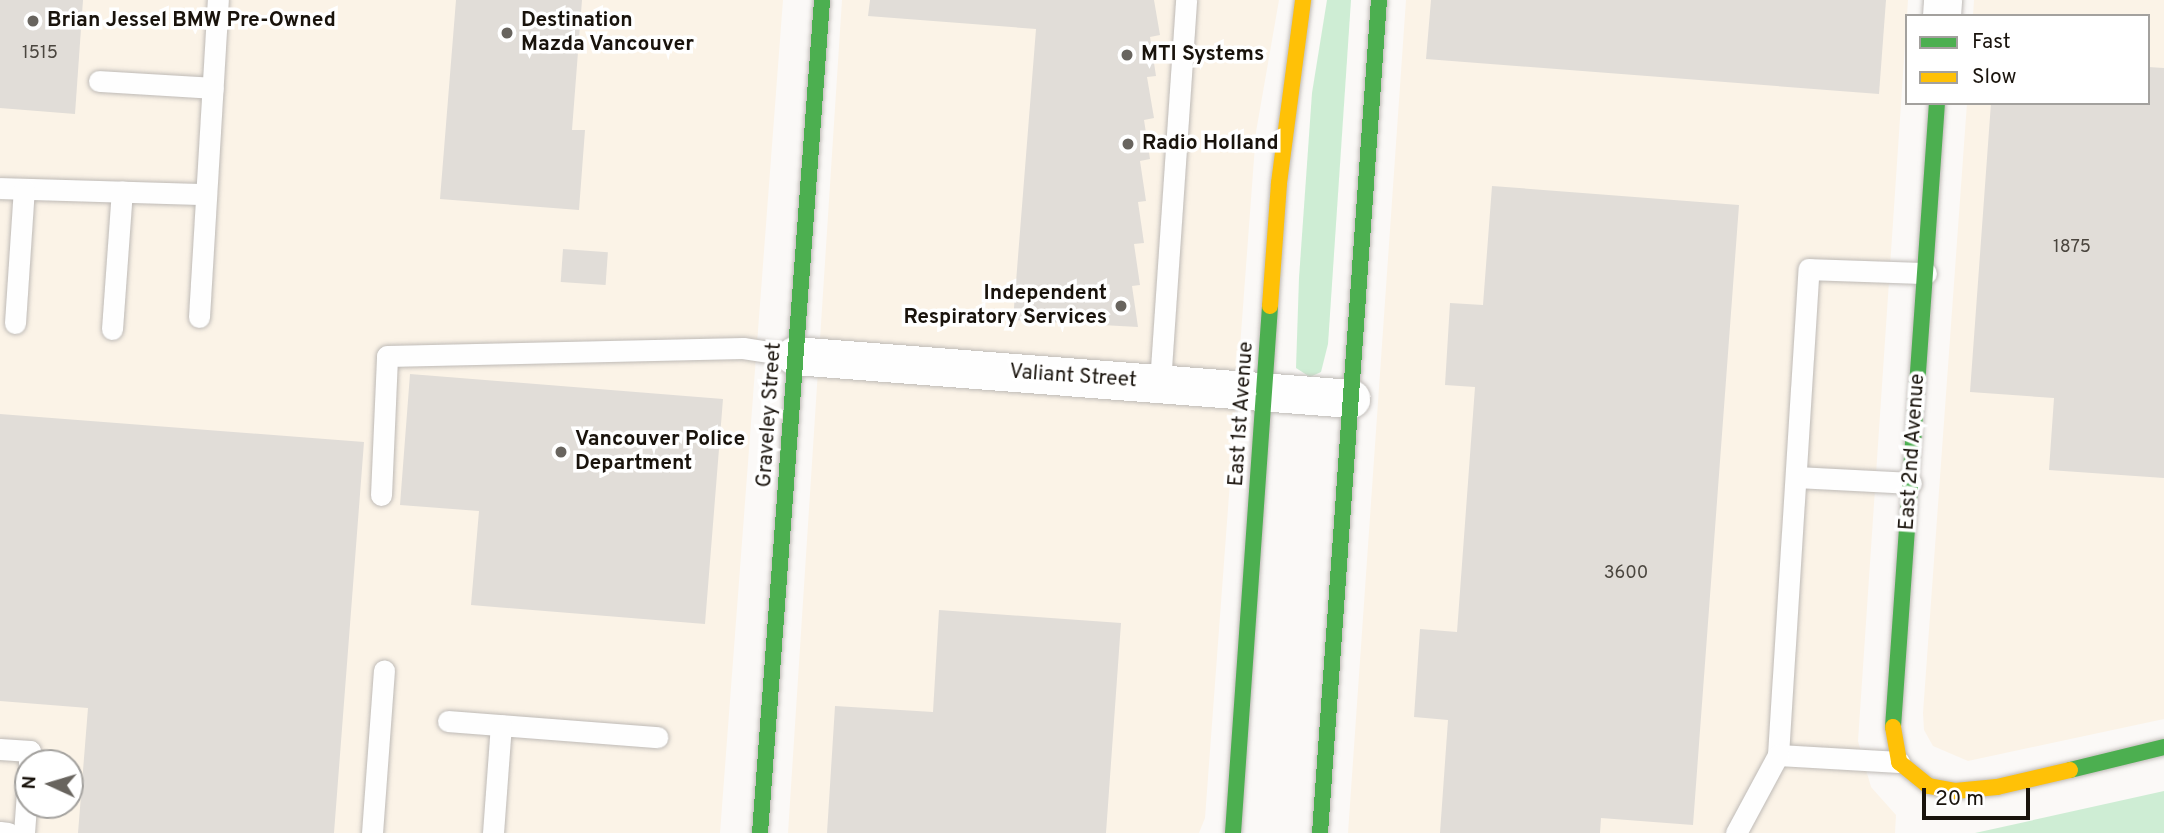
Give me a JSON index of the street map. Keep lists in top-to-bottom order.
{
  "streets": {
    "street": [
      "Valiant Street",
      "East 1st Avenue",
      "Graveley Street",
      "East 2nd Avenue"
    ]
  },
  "crossings": [
    ["Valiant Street", "East 1st Avenue"],
    ["Valiant Street", "Graveley Street"]
  ],
  "places": [
    "Brian Jessel BMW Pre-Owned",
    "Destination Mazda Vancouver",
    "MTI Systems",
    "Radio Holland",
    "Independent Respiratory Services",
    "Vancouver Police Department"
  ],
  "house_numbers": ["1515", "1875", "3600"],
  "legend": ["Fast", "Slow"],
  "scale_bar": "20 m",
  "north": "left"
}
